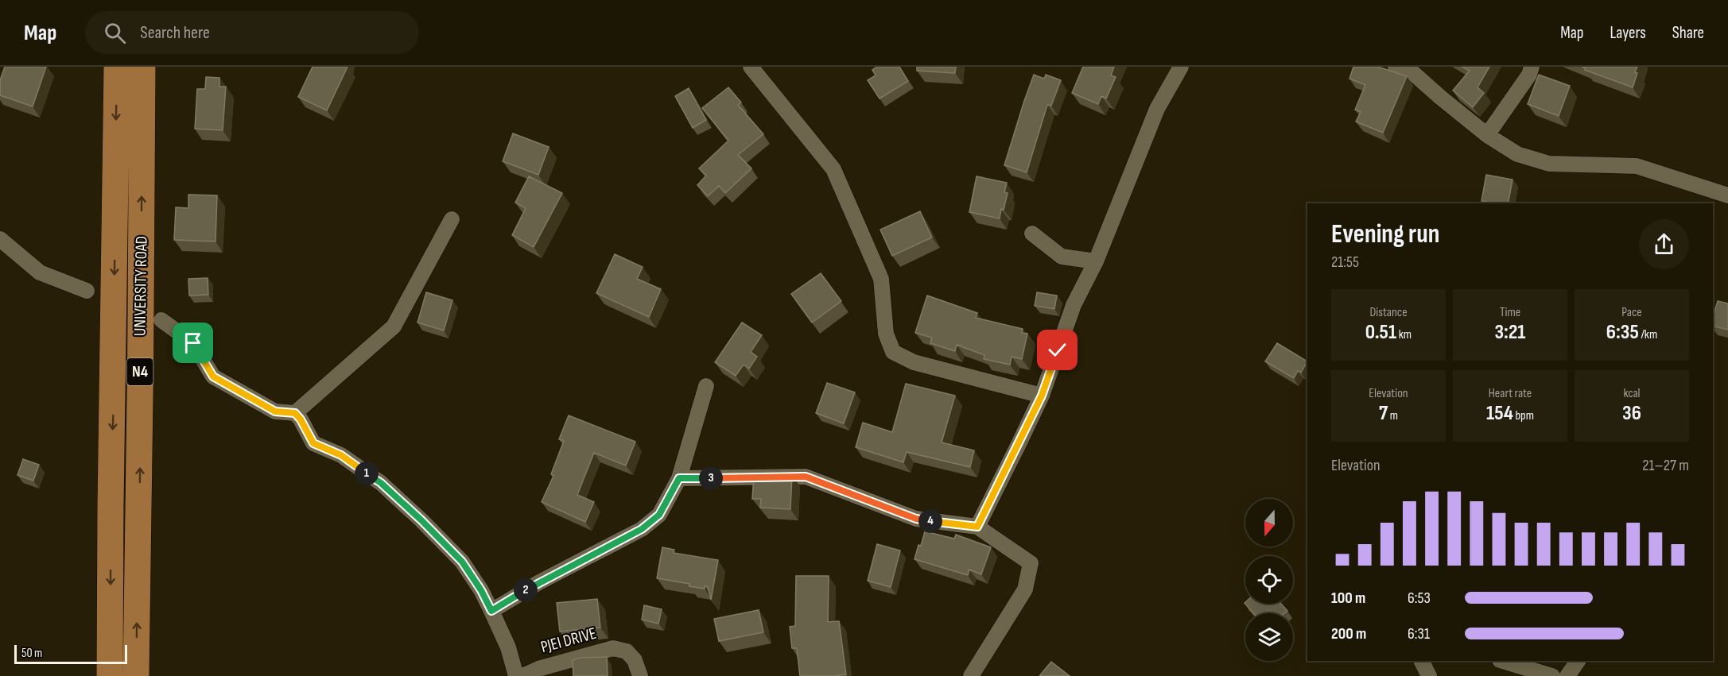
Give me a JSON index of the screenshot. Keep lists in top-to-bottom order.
{
  "streets": {
    "highway": ["UNIVERSITY ROAD", "N4"],
    "street": ["PJEI DRIVE"]
  },
  "scale_bar": "50 m",
  "north": "bottom",
  "page": {
    "header": "Map",
    "search": "Search here",
    "nav": ["Map", "Layers", "Share"],
    "heading": ["Evening run", "21:55"],
    "stats": [
      ["Distance", "0.51 km"],
      ["Time", "3:21"],
      ["Pace", "6:35 /km"],
      ["Elevation", "7 m"],
      ["Heart rate", "154 bpm"],
      ["kcal", "36"]
    ],
    "chart": ["Elevation", "21–27 m"],
    "pins": [
      "1",
      "3",
      "4",
      "2"
    ],
    "list": [
      {
        "name": "100 m",
        "note": "6:53"
      },
      {
        "name": "200 m",
        "note": "6:31"
      }
    ],
    "scale": "50 m"
  }
}
